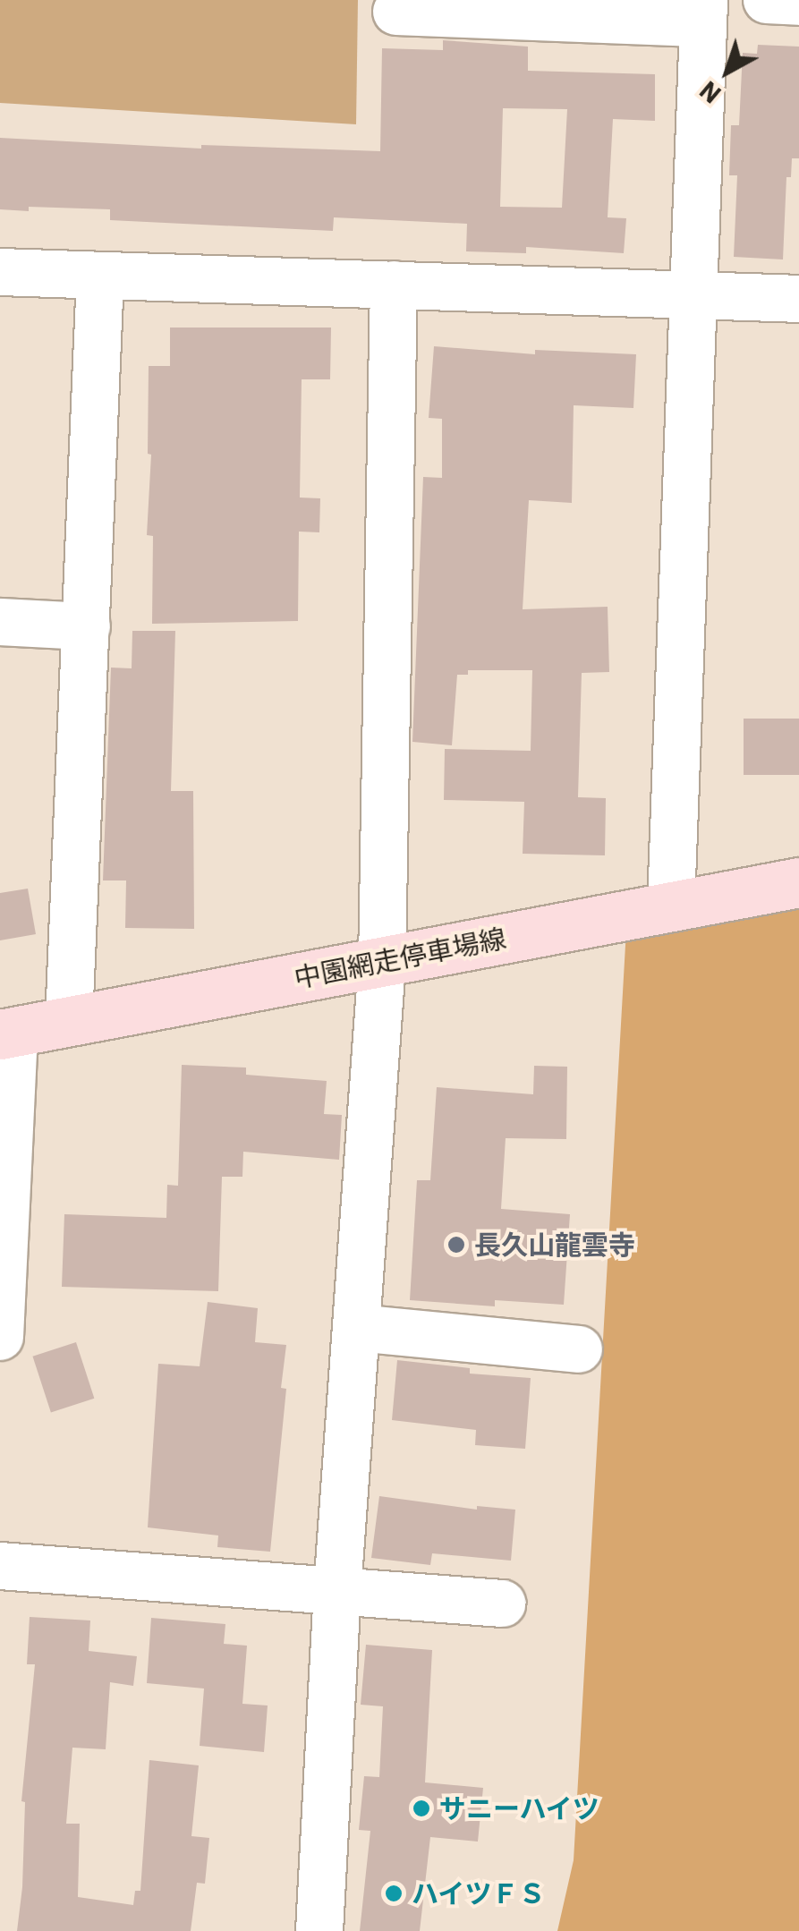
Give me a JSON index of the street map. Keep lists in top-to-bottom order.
{
  "streets": {
    "main road": ["中園網走停車場線"]
  },
  "places": ["長久山龍雲寺", "サニーハイツ", "ハイツＦＳ"],
  "north": "bottom left"
}
